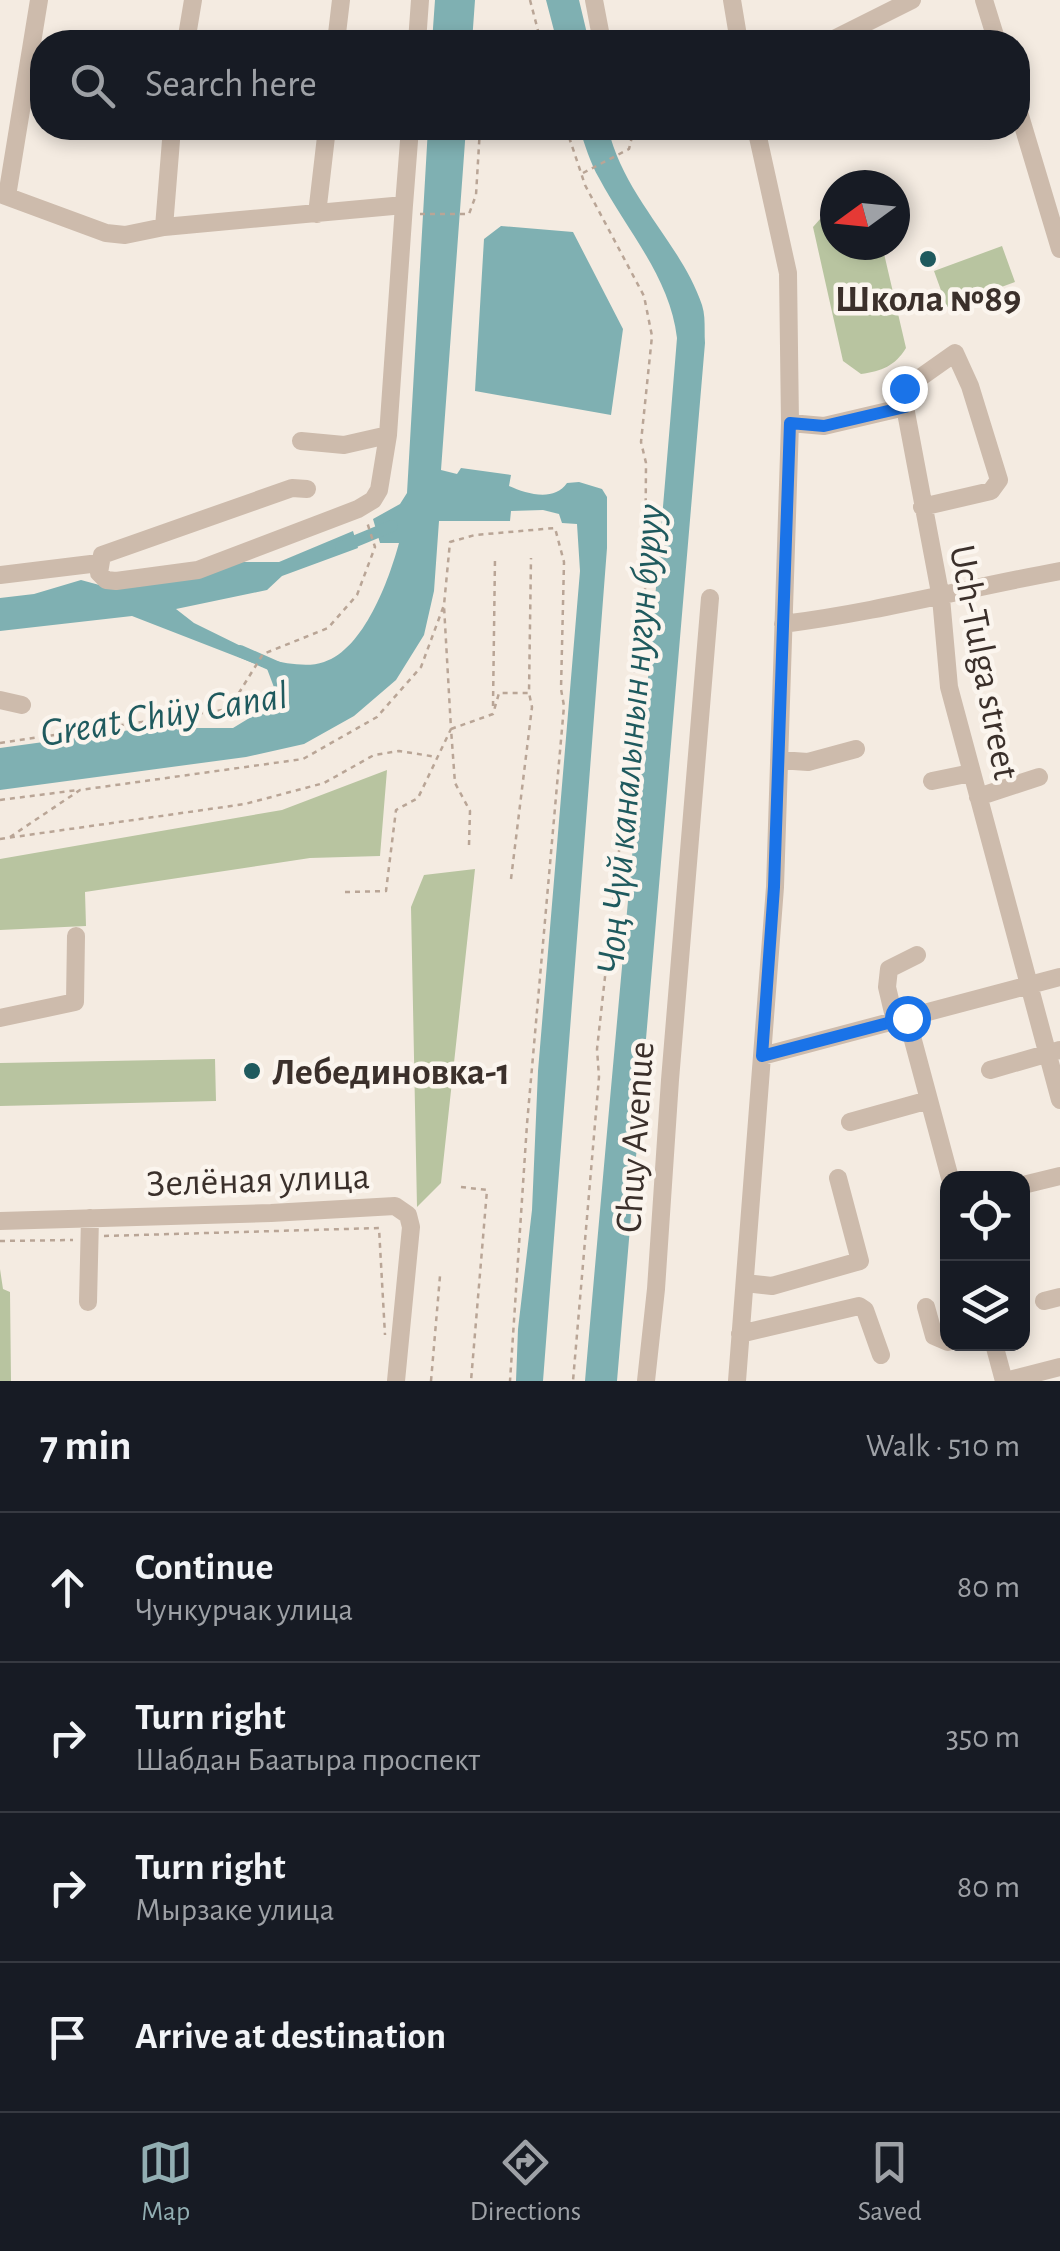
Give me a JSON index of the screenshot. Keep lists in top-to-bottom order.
{
  "streets": {
    "street": ["Uch-Tulga street", "Chuy Avenue", "Зелёная улица"]
  },
  "water": ["Great Chüy Canal", "Чоң Чүй каналынын нугун буруу"],
  "places": ["Школа №89", "Лебединовка-1"],
  "north": "left",
  "page": {
    "search": "Search here",
    "heading": ["7 min", "Walk · 510 m"],
    "list": [
      ["Continue", "Чункурчак улица", "80 m"],
      ["Turn right", "Шабдан Баатыра проспект", "350 m"],
      ["Turn right", "Мырзаке улица", "80 m"],
      "Arrive at destination"
    ],
    "nav": ["Map", "Directions", "Saved"]
  }
}
